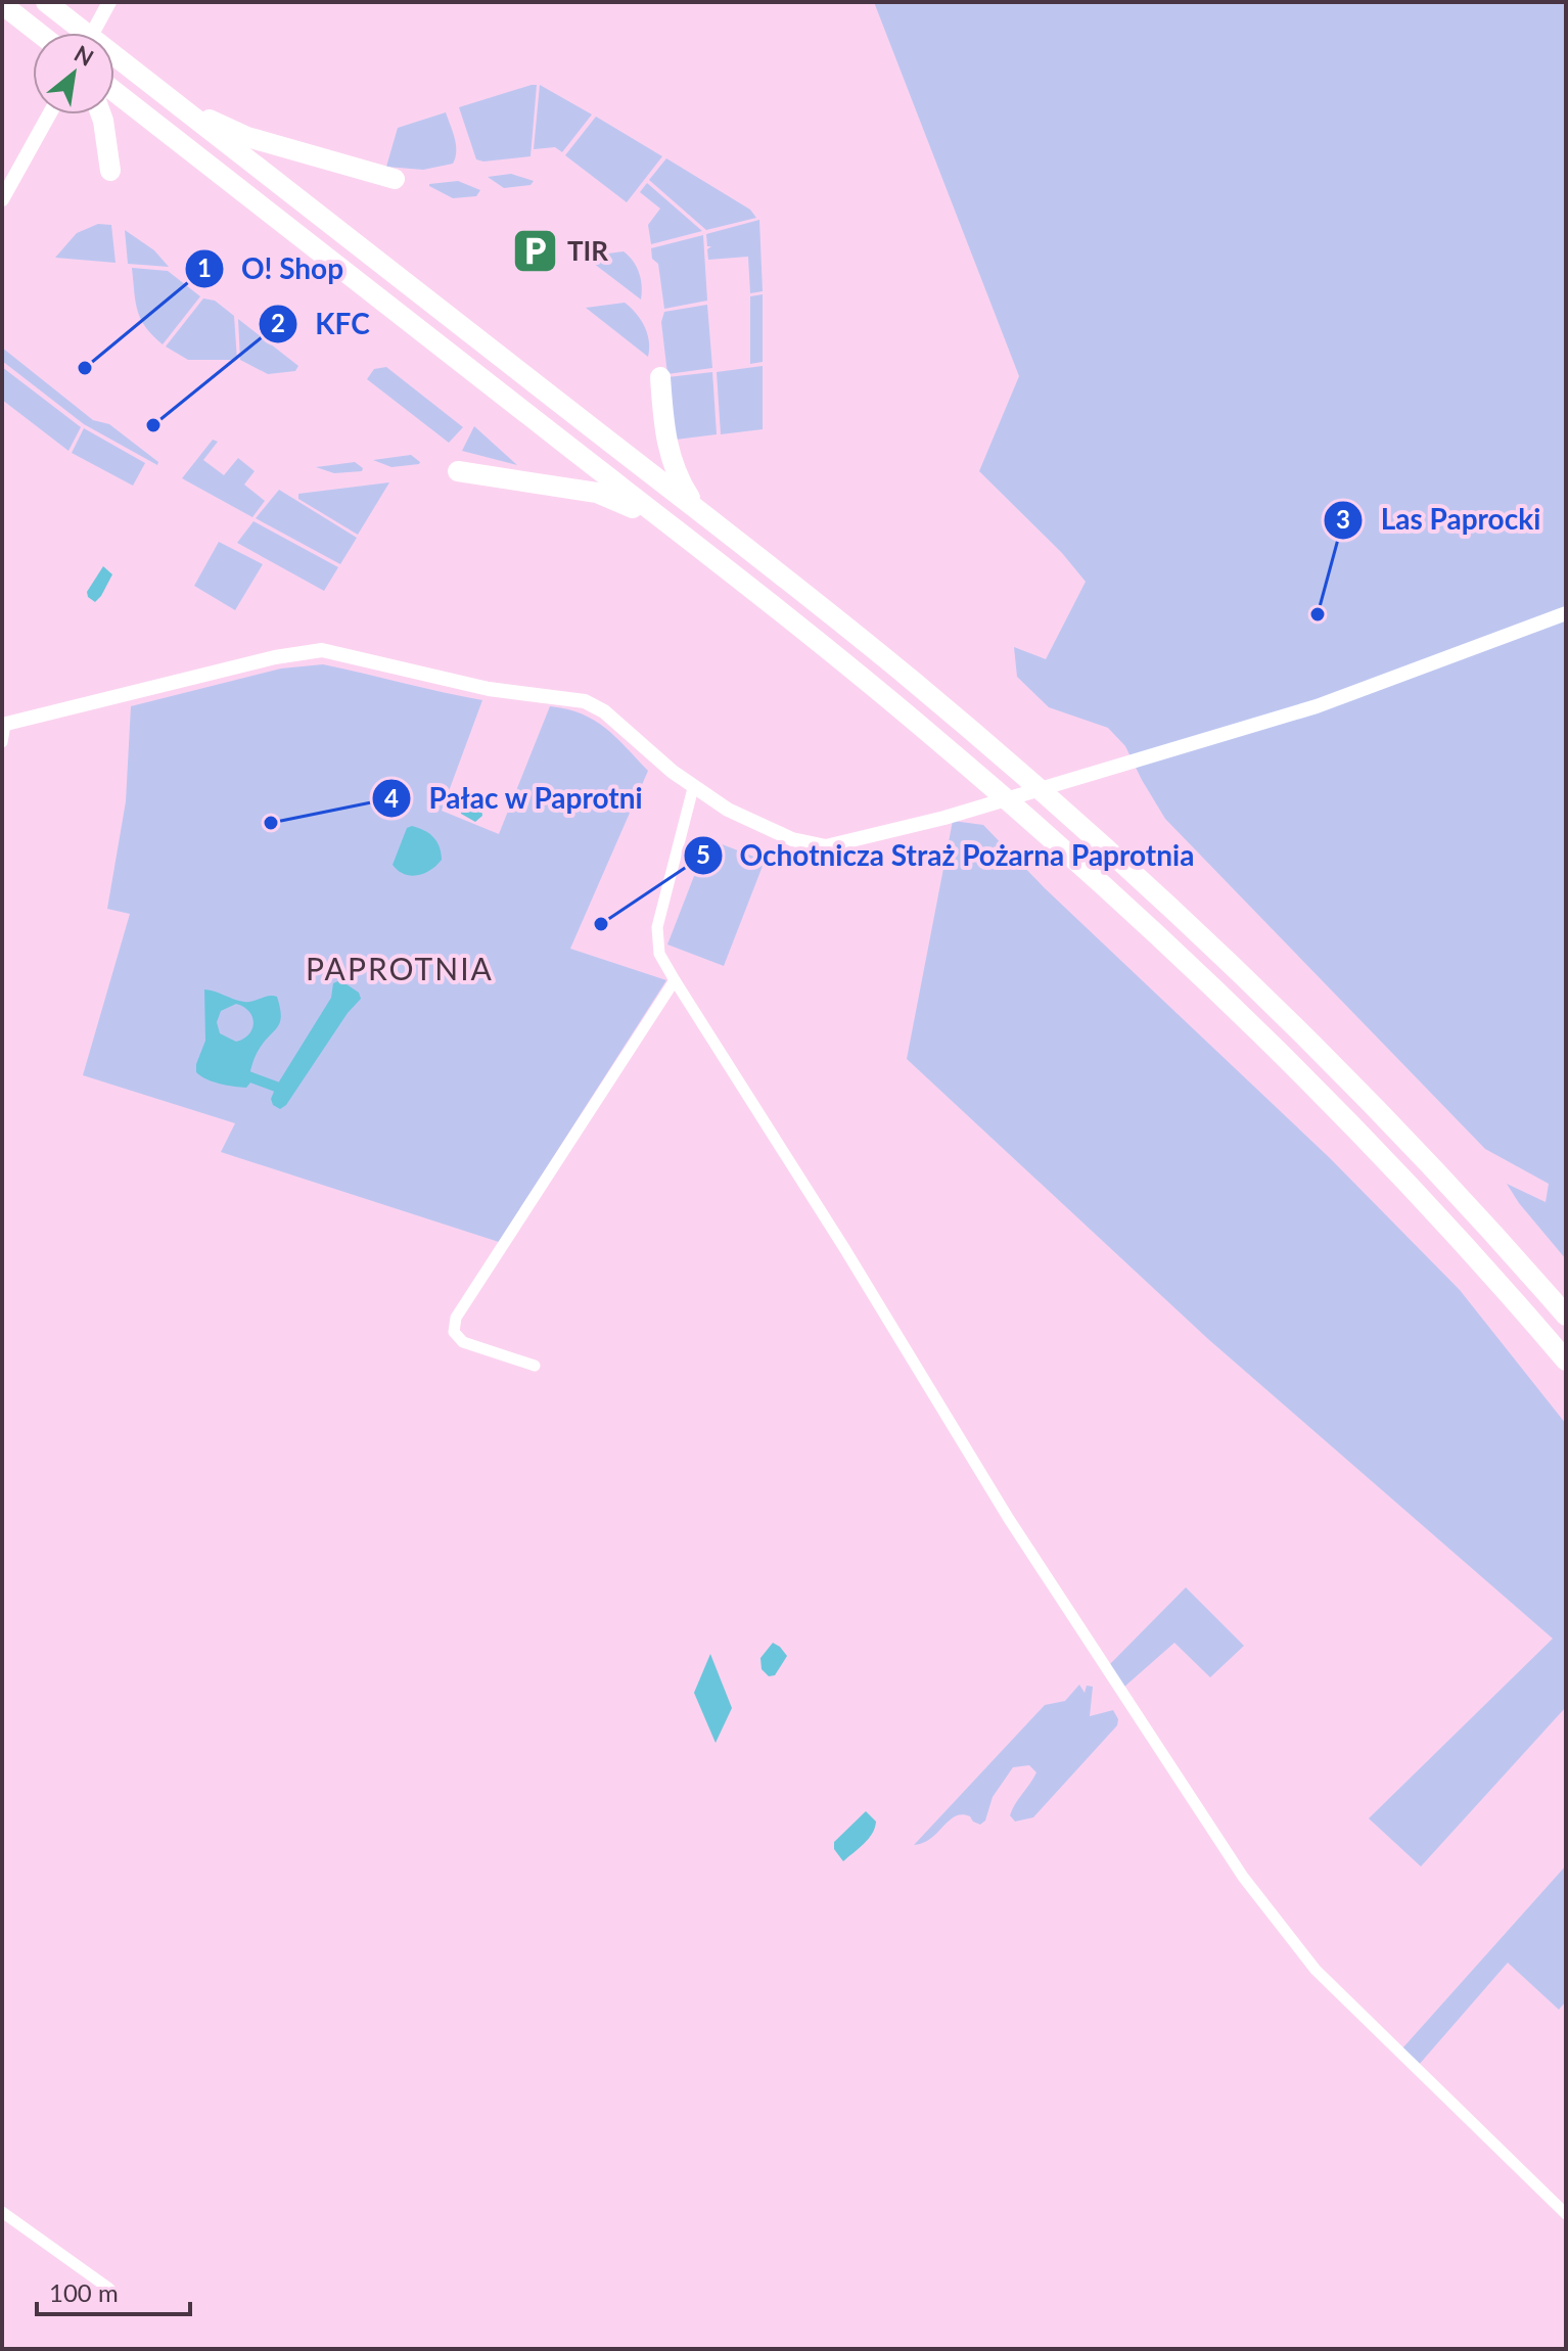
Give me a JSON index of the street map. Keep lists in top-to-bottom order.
{
  "districts": ["PAPROTNIA"],
  "places": {
    "parking": ["TIR"],
    "other": [
      "O! Shop",
      "KFC",
      "Las Paprocki",
      "Pałac w Paprotni",
      "Ochotnicza Straż Pożarna Paprotnia"
    ]
  },
  "scale_bar": "100 m",
  "north": "top right"
}
